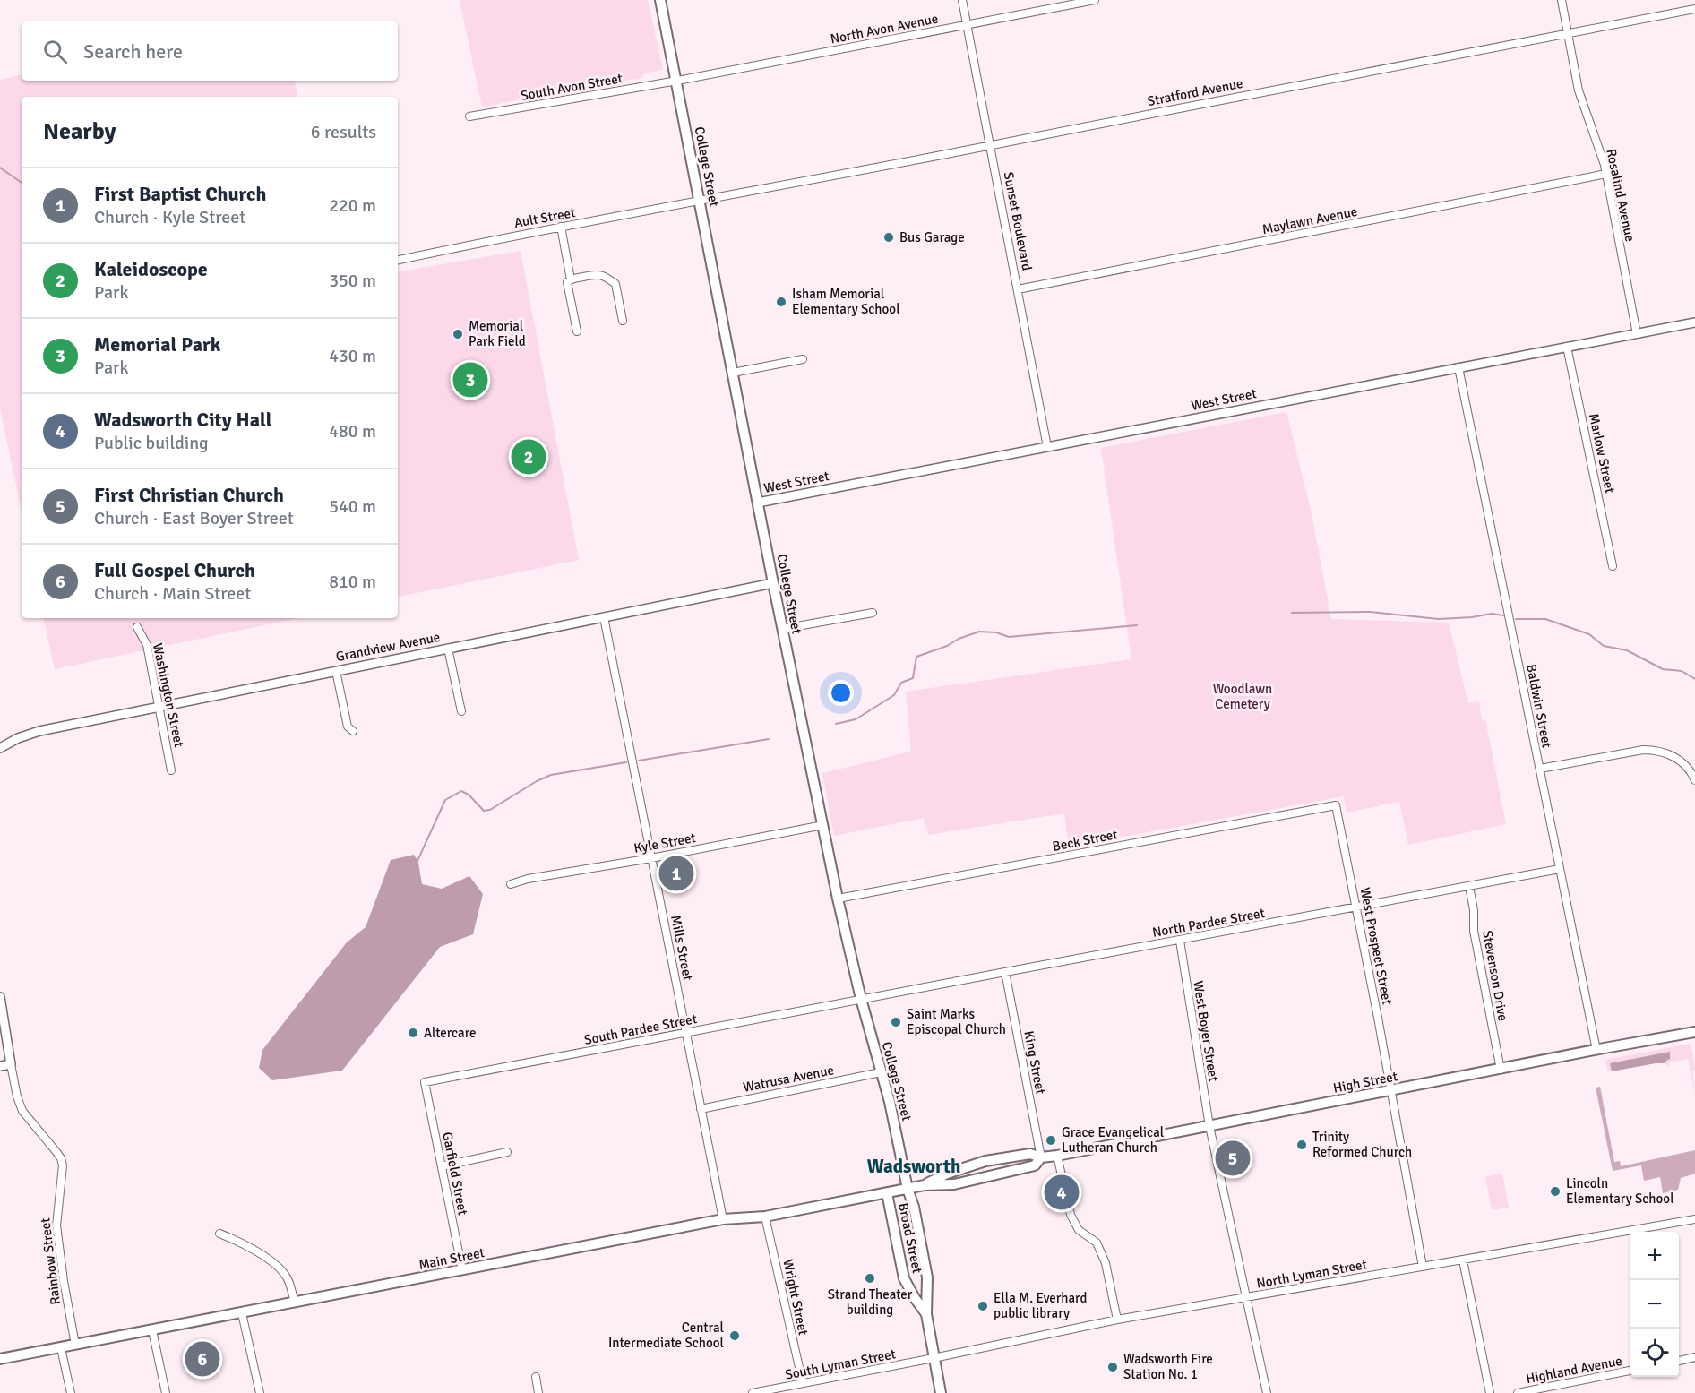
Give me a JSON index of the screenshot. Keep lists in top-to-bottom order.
{
  "streets": {
    "main road": [
      "College Street",
      "High Street",
      "Broad Street",
      "Main Street"
    ],
    "street": [
      "North Avon Avenue",
      "South Avon Street",
      "Stratford Avenue",
      "Rosalind Avenue",
      "Ault Street",
      "Maylawn Avenue",
      "Sunset Boulevard",
      "West Street",
      "Marlow Street",
      "Grandview Avenue",
      "Washington Street",
      "Baldwin Street",
      "Beck Street",
      "Kyle Street",
      "North Pardee Street",
      "West Prospect Street",
      "Mills Street",
      "Stevenson Drive",
      "South Pardee Street",
      "West Boyer Street",
      "King Street",
      "Watrusa Avenue",
      "Garfield Street",
      "Rainbow Street",
      "North Lyman Street",
      "Wright Street",
      "South Lyman Street",
      "Highland Avenue"
    ]
  },
  "crossings": [
    ["North Avon Avenue", "South Avon Street"],
    ["North Avon Avenue", "College Street"],
    ["North Avon Avenue", "Sunset Boulevard"],
    ["South Avon Street", "College Street"],
    ["Stratford Avenue", "College Street"],
    ["Stratford Avenue", "Rosalind Avenue"],
    ["Stratford Avenue", "Ault Street"],
    ["Stratford Avenue", "Sunset Boulevard"],
    ["College Street", "Ault Street"],
    ["College Street", "West Street"],
    ["College Street", "Grandview Avenue"],
    ["College Street", "Beck Street"],
    ["College Street", "Kyle Street"],
    ["College Street", "North Pardee Street"],
    ["College Street", "South Pardee Street"],
    ["College Street", "Watrusa Avenue"],
    ["College Street", "High Street"],
    ["College Street", "Broad Street"],
    ["College Street", "Main Street"],
    ["Rosalind Avenue", "Maylawn Avenue"],
    ["Rosalind Avenue", "West Street"],
    ["Maylawn Avenue", "Sunset Boulevard"],
    ["Sunset Boulevard", "West Street"],
    ["West Street", "Marlow Street"],
    ["West Street", "Baldwin Street"],
    ["Grandview Avenue", "Washington Street"],
    ["Grandview Avenue", "Mills Street"],
    ["Baldwin Street", "North Pardee Street"],
    ["Baldwin Street", "High Street"],
    ["Beck Street", "West Prospect Street"],
    ["Kyle Street", "Mills Street"],
    ["North Pardee Street", "West Prospect Street"],
    ["North Pardee Street", "Stevenson Drive"],
    ["North Pardee Street", "South Pardee Street"],
    ["North Pardee Street", "West Boyer Street"],
    ["North Pardee Street", "King Street"],
    ["West Prospect Street", "High Street"],
    ["West Prospect Street", "North Lyman Street"],
    ["Mills Street", "South Pardee Street"],
    ["Mills Street", "Watrusa Avenue"],
    ["Mills Street", "Main Street"],
    ["Stevenson Drive", "High Street"],
    ["South Pardee Street", "Garfield Street"],
    ["West Boyer Street", "High Street"],
    ["West Boyer Street", "North Lyman Street"],
    ["King Street", "High Street"],
    ["High Street", "Broad Street"],
    ["High Street", "Main Street"],
    ["Garfield Street", "Main Street"],
    ["Broad Street", "Main Street"],
    ["Broad Street", "North Lyman Street"],
    ["Broad Street", "South Lyman Street"],
    ["Main Street", "Rainbow Street"],
    ["Main Street", "Wright Street"],
    ["North Lyman Street", "South Lyman Street"],
    ["Wright Street", "South Lyman Street"]
  ],
  "districts": ["Wadsworth"],
  "parks": ["Woodlawn Cemetery"],
  "places": [
    "Bus Garage",
    "Isham Memorial Elementary School",
    "Memorial Park Field",
    "Saint Marks Episcopal Church",
    "Altercare",
    "Grace Evangelical Lutheran Church",
    "Trinity Reformed Church",
    "Lincoln Elementary School",
    "Strand Theater building",
    "Ella M. Everhard public library",
    "Central Intermediate School",
    "Wadsworth Fire Station No. 1"
  ],
  "page": {
    "search": "Search here",
    "heading": ["Nearby", "6 results"],
    "list": [
      {
        "mark": "1",
        "name": "First Baptist Church",
        "note": "Church · Kyle Street",
        "value": "220 m"
      },
      {
        "mark": "2",
        "name": "Kaleidoscope",
        "note": "Park",
        "value": "350 m"
      },
      {
        "mark": "3",
        "name": "Memorial Park",
        "note": "Park",
        "value": "430 m"
      },
      {
        "mark": "4",
        "name": "Wadsworth City Hall",
        "note": "Public building",
        "value": "480 m"
      },
      {
        "mark": "5",
        "name": "First Christian Church",
        "note": "Church · East Boyer Street",
        "value": "540 m"
      },
      {
        "mark": "6",
        "name": "Full Gospel Church",
        "note": "Church · Main Street",
        "value": "810 m"
      }
    ],
    "pins": [
      "3",
      "2",
      "1",
      "5",
      "4",
      "6"
    ],
    "map_buttons": ["+", "−"]
  }
}
